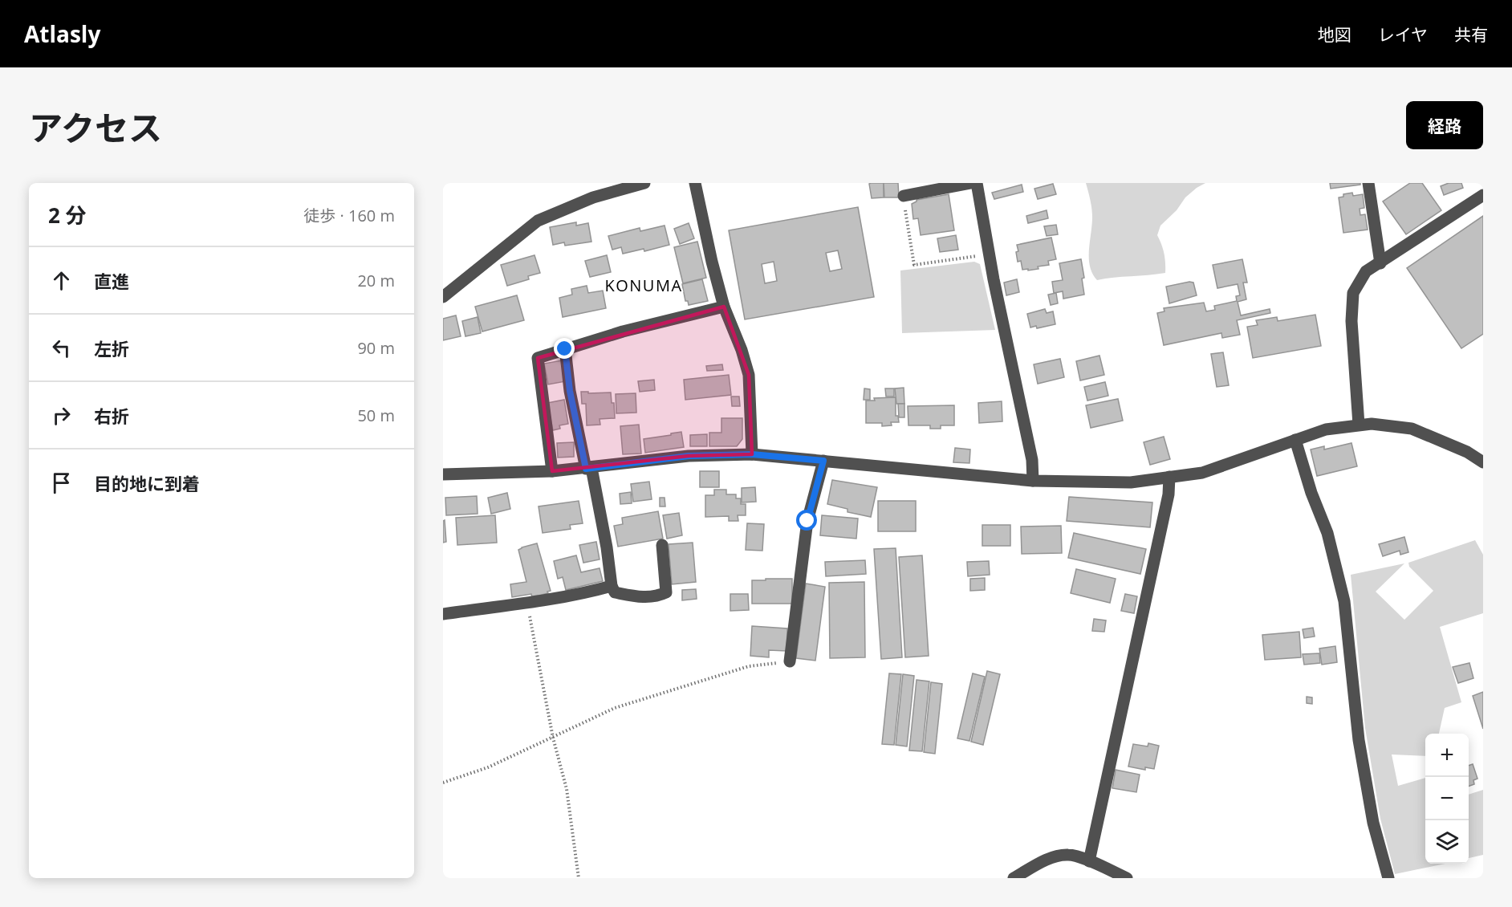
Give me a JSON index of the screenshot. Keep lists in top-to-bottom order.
{
  "districts": ["KONUMA"],
  "page": {
    "header": "Atlasly",
    "nav": ["地図", "レイヤ", "共有"],
    "title": "アクセス",
    "buttons": "経路",
    "heading": ["2 分", "徒歩 · 160 m"],
    "list": [
      ["直進", "20 m"],
      ["左折", "90 m"],
      ["右折", "50 m"],
      "目的地に到着"
    ],
    "map_buttons": ["+", "−"]
  }
}
